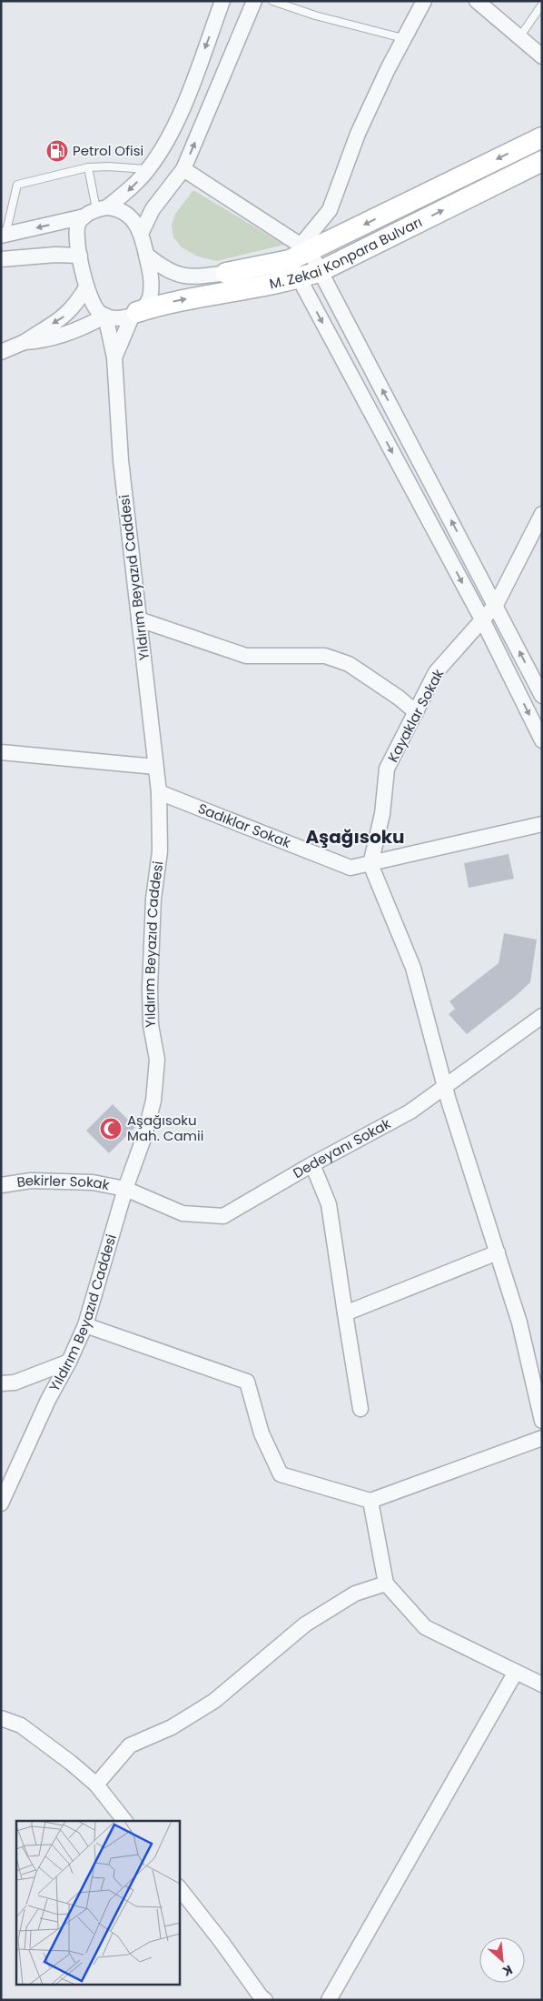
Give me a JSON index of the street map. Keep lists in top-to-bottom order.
{
  "streets": {
    "main road": ["M. Zekai Konpara Bulvarı"],
    "street": [
      "Yıldırım Beyazıd Caddesi",
      "Kayaklar Sokak",
      "Sadıklar Sokak",
      "Dedeyanı Sokak",
      "Bekirler Sokak"
    ]
  },
  "crossings": [
    ["M. Zekai Konpara Bulvarı", "Yıldırım Beyazıd Caddesi"],
    ["Yıldırım Beyazıd Caddesi", "Sadıklar Sokak"],
    ["Yıldırım Beyazıd Caddesi", "Dedeyanı Sokak"],
    ["Yıldırım Beyazıd Caddesi", "Bekirler Sokak"],
    ["Kayaklar Sokak", "Sadıklar Sokak"],
    ["Dedeyanı Sokak", "Bekirler Sokak"]
  ],
  "districts": ["Aşağısoku"],
  "places": {
    "fuel station": ["Petrol Ofisi"],
    "mosque": ["Aşağısoku Mah. Camii"]
  },
  "north": "bottom right"
}
